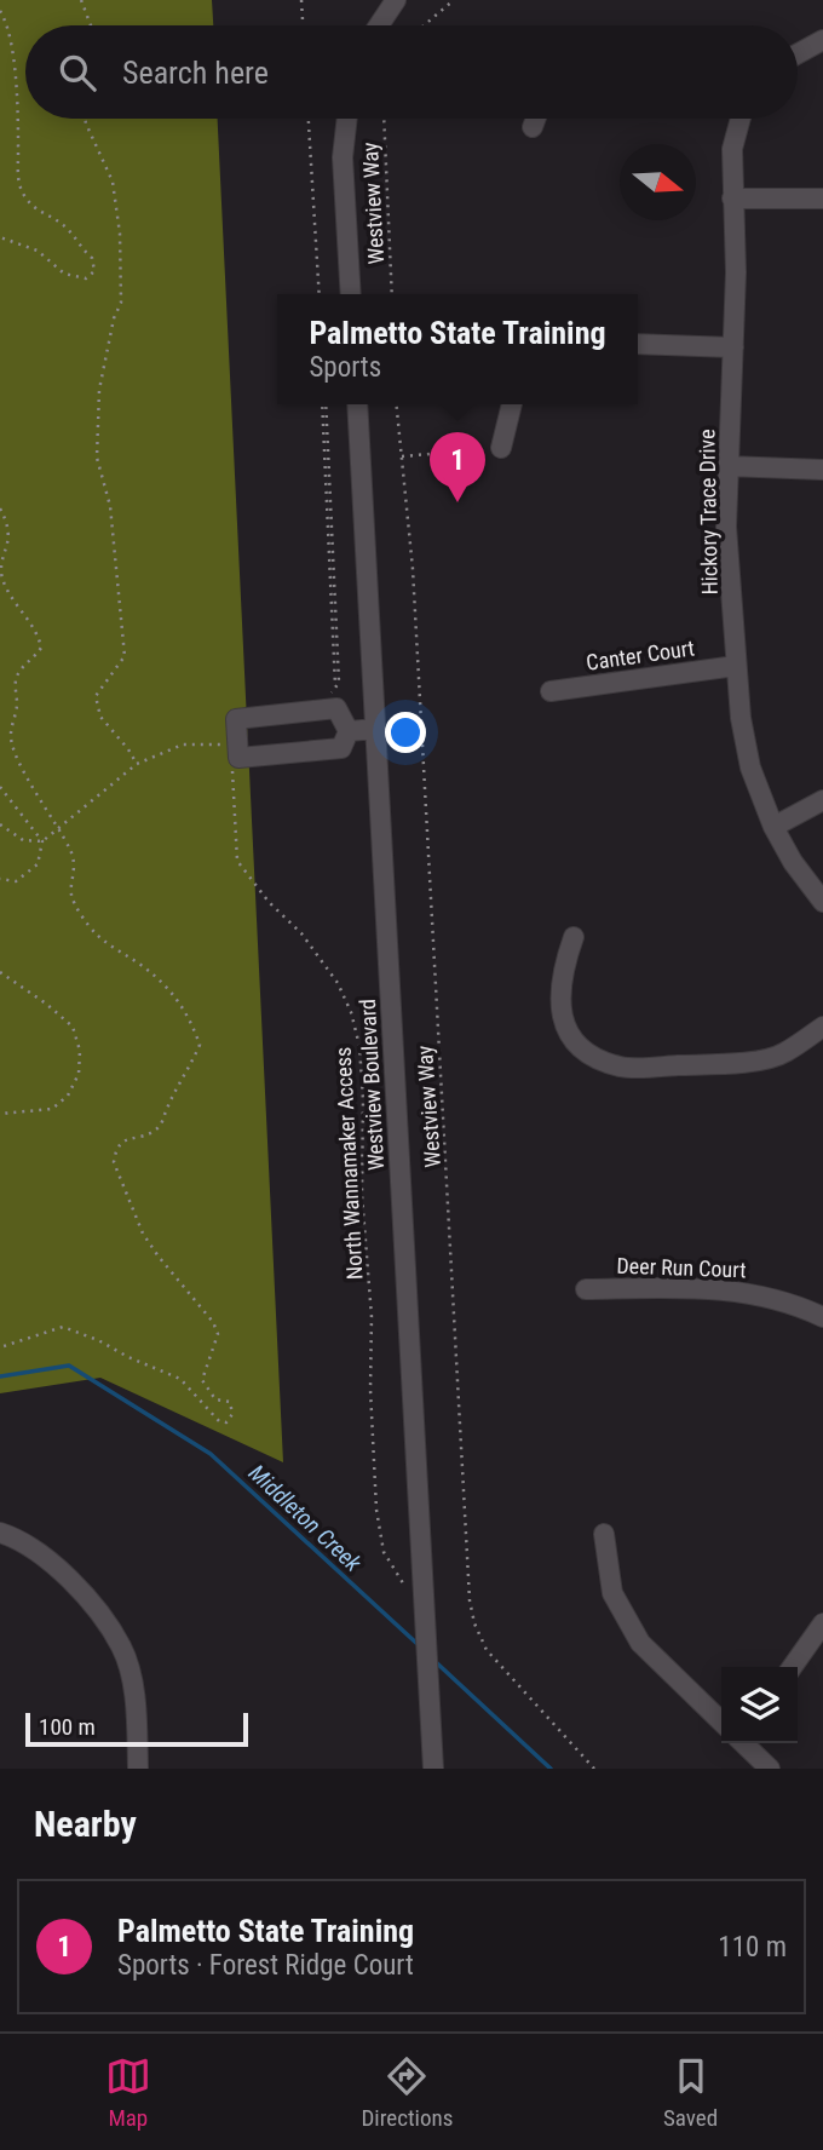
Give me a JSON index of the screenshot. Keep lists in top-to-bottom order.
{
  "streets": {
    "street": [
      "Hickory Trace Drive",
      "Canter Court",
      "Westview Boulevard",
      "Deer Run Court"
    ],
    "path": ["Westview Way", "North Wannamaker Access"]
  },
  "crossings": [
    ["Hickory Trace Drive", "Canter Court"],
    ["Westview Boulevard", "North Wannamaker Access"]
  ],
  "water": ["Middleton Creek"],
  "scale_bar": "100 m",
  "north": "right",
  "page": {
    "search": "Search here",
    "popup": ["Palmetto State Training", "Sports"],
    "pins": "1",
    "scale": "100 m",
    "heading": "Nearby",
    "list": [
      {
        "mark": "1",
        "name": "Palmetto State Training",
        "note": "Sports · Forest Ridge Court",
        "value": "110 m"
      }
    ],
    "nav": ["Map", "Directions", "Saved"]
  }
}
